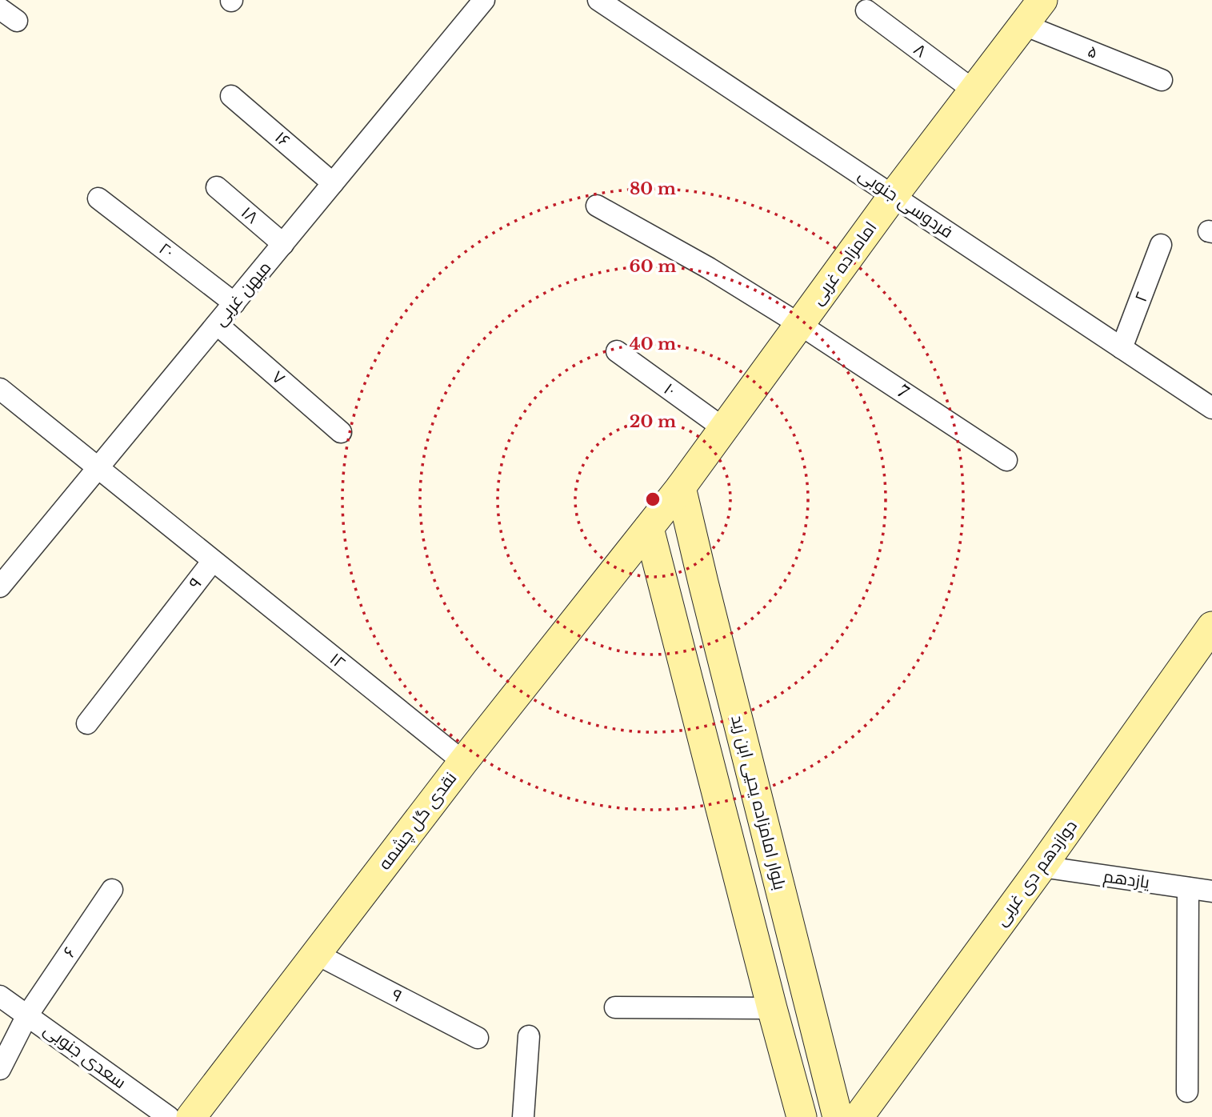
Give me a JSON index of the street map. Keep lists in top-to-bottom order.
{
  "streets": {
    "street": [
      "۸",
      "۵",
      "۱۶",
      "فردوسی جنوبی",
      "۱۸",
      "۲۰",
      "امامزاده غربی",
      "میهن غربی",
      "۲",
      "۷",
      "۱۰",
      "7",
      "۹",
      "۱۲",
      "بلوار امامزاده یحیی ابن زید",
      "نقدی گل چشمه",
      "دوازدهم دی غربی",
      "یازدهم",
      "۶",
      "سعدی جنوبی"
    ]
  },
  "crossings": [
    ["۸", "امامزاده غربی"],
    ["۵", "امامزاده غربی"],
    ["۱۶", "میهن غربی"],
    ["فردوسی جنوبی", "امامزاده غربی"],
    ["فردوسی جنوبی", "۲"],
    ["۱۸", "میهن غربی"],
    ["۲۰", "میهن غربی"],
    ["امامزاده غربی", "۱۰"],
    ["امامزاده غربی", "7"],
    ["امامزاده غربی", "بلوار امامزاده یحیی ابن زید"],
    ["امامزاده غربی", "نقدی گل چشمه"],
    ["میهن غربی", "۷"],
    ["میهن غربی", "۹"],
    ["۹", "۱۲"],
    ["۹", "نقدی گل چشمه"],
    ["۱۲", "نقدی گل چشمه"],
    ["دوازدهم دی غربی", "یازدهم"],
    ["۶", "سعدی جنوبی"]
  ],
  "rings": [
    "80 m",
    "60 m",
    "40 m",
    "20 m"
  ]
}
